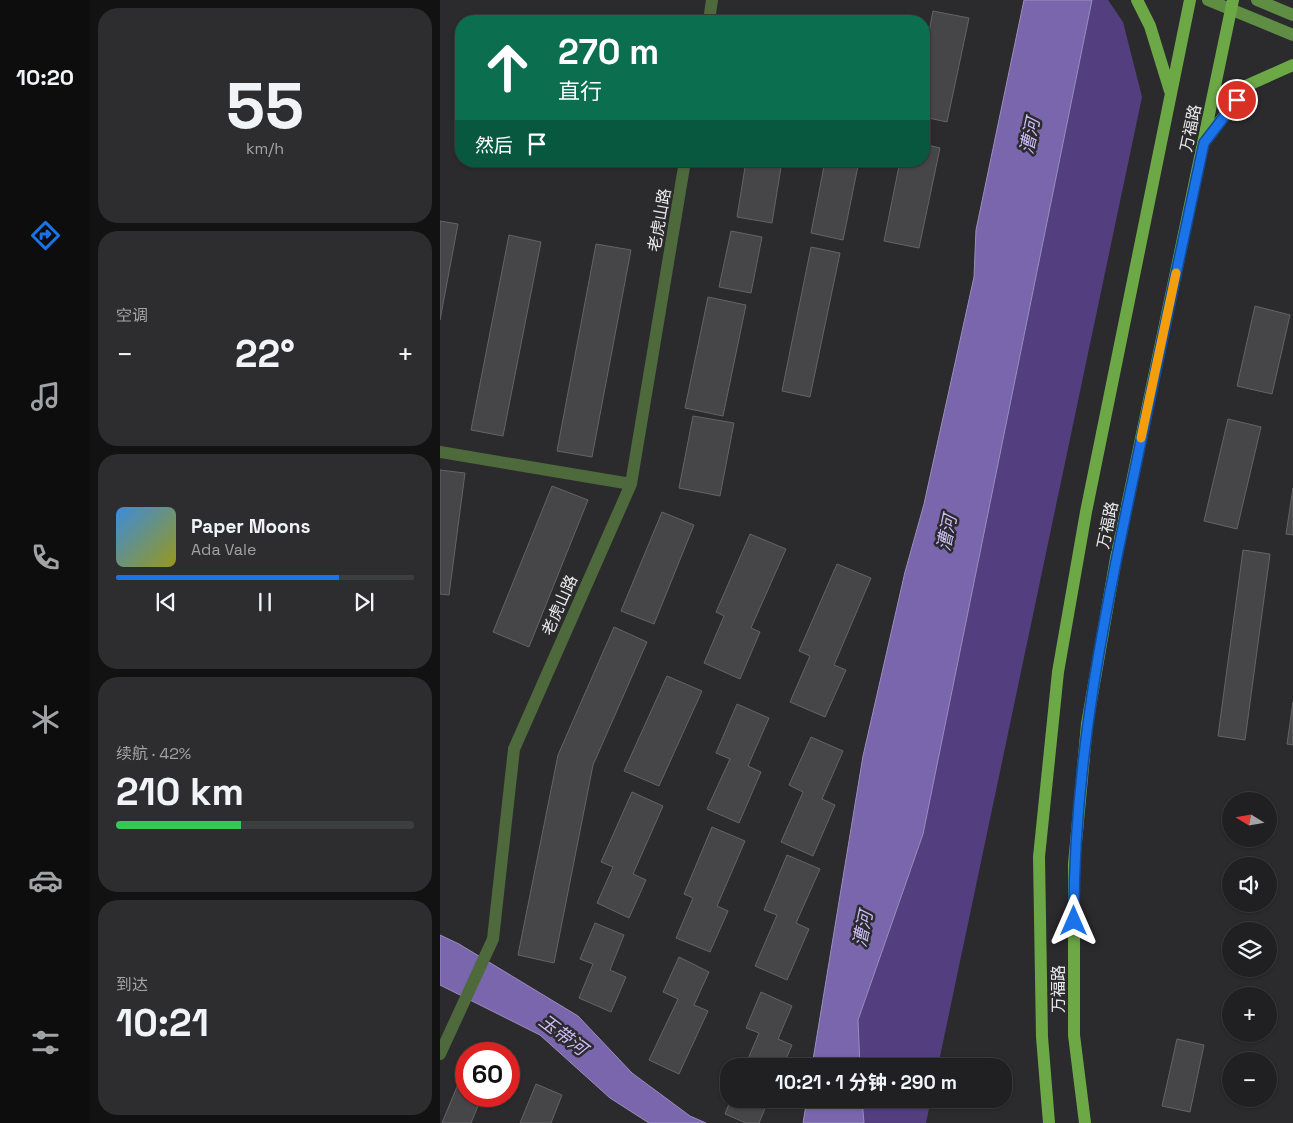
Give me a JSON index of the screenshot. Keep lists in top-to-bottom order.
{
  "streets": {
    "main road": ["万福路"],
    "street": ["老虎山路"]
  },
  "water": ["漕河", "玉带河"],
  "north": "left",
  "page": {
    "tabs": "10:20",
    "tile": [
      ["55", "km/h"],
      "空调",
      ["续航 · 42%", "210 km"],
      ["到达", "10:21"]
    ],
    "turn": ["270 m", "直行"],
    "then": "然后",
    "heat": ["−", "22°", "+"],
    "song": ["Paper Moons", "Ada Vale"],
    "map_buttons": ["+", "−"],
    "limit": "60",
    "trip": "10:21 · 1 分钟 · 290 m"
  }
}
